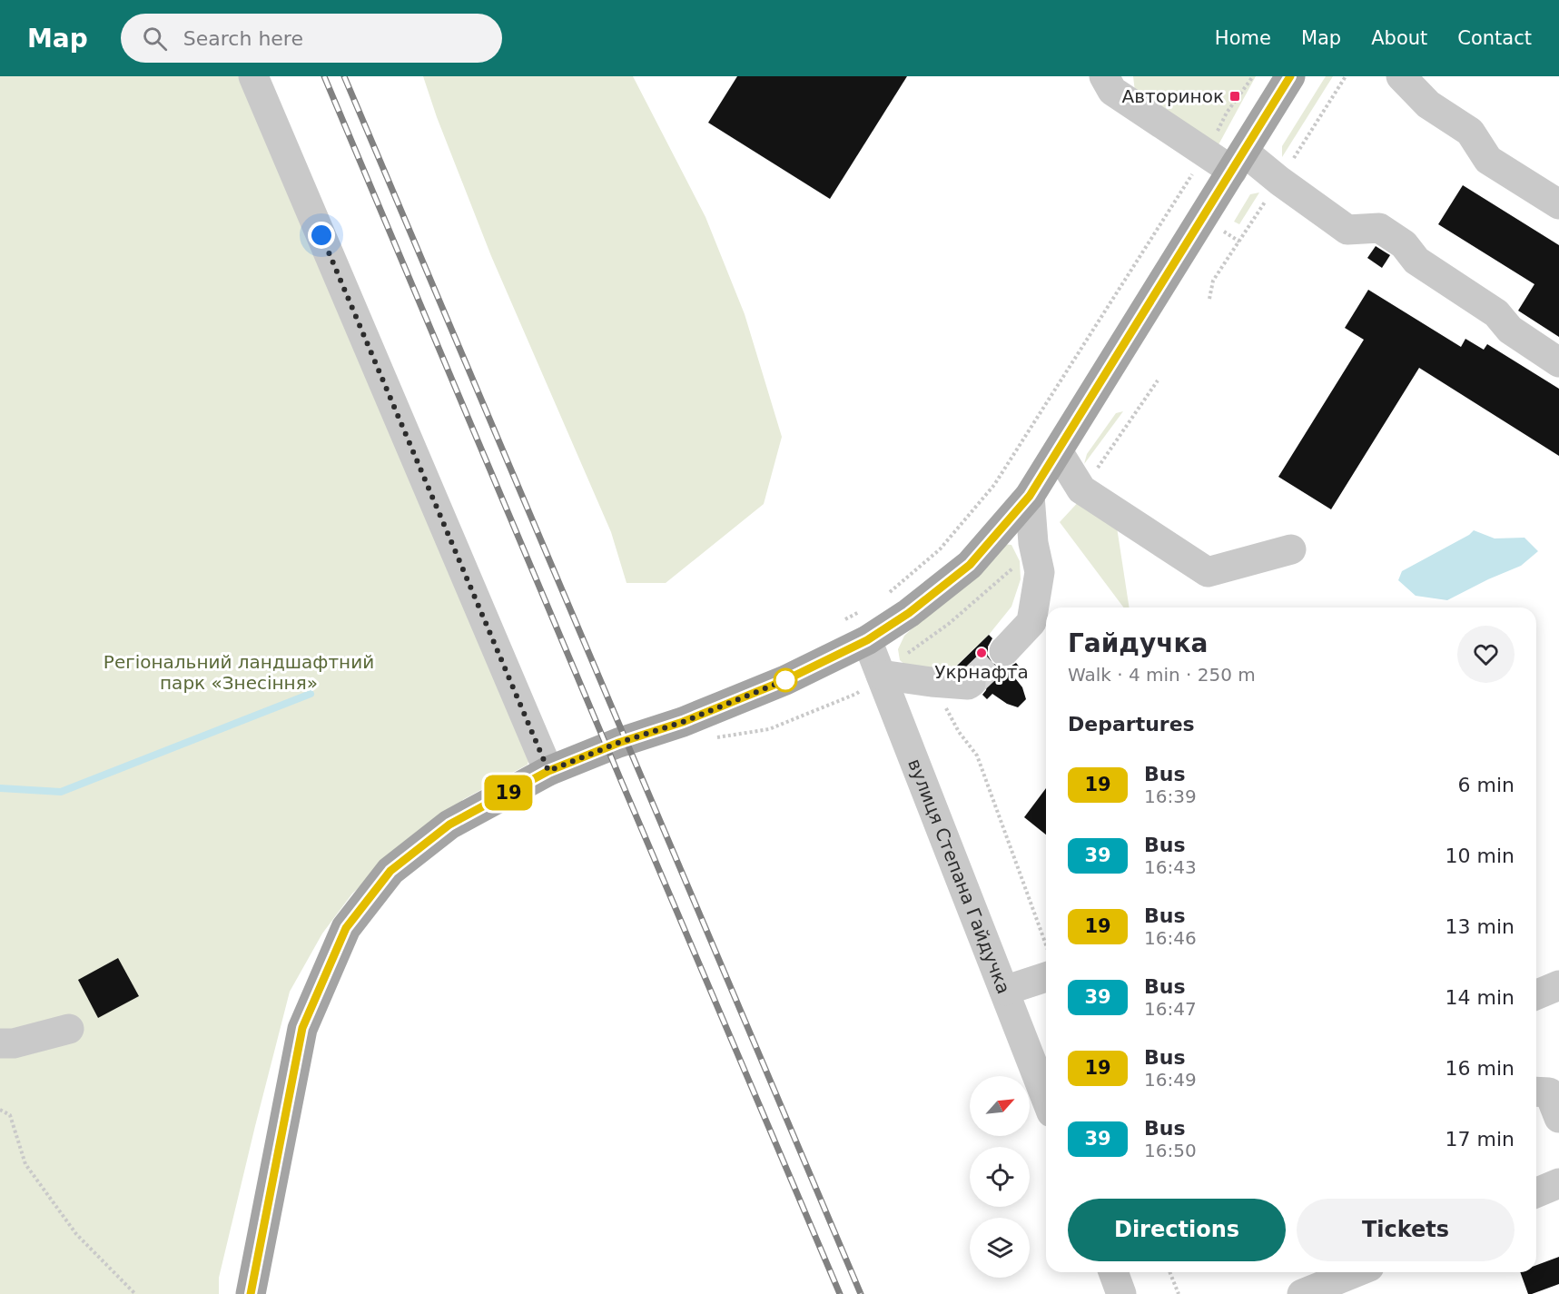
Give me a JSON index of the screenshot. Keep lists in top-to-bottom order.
{
  "streets": {
    "street": ["вулиця Степана Гайдучка"]
  },
  "parks": ["Регіональний ландшафтний парк «Знесіння»"],
  "places": {
    "transit": ["Авторинок"],
    "other": ["Укрнафта"]
  },
  "lines": ["bus line 19"],
  "north": "top right",
  "page": {
    "header": "Map",
    "search": "Search here",
    "nav": [
      "Home",
      "Map",
      "About",
      "Contact"
    ],
    "on_map": "19",
    "heading": [
      ["Гайдучка", "Walk · 4 min · 250 m"],
      "Departures"
    ],
    "list": [
      {
        "mark": "19",
        "name": "Bus",
        "note": "16:39",
        "value": "6 min"
      },
      {
        "mark": "39",
        "name": "Bus",
        "note": "16:43",
        "value": "10 min"
      },
      {
        "mark": "19",
        "name": "Bus",
        "note": "16:46",
        "value": "13 min"
      },
      {
        "mark": "39",
        "name": "Bus",
        "note": "16:47",
        "value": "14 min"
      },
      {
        "mark": "19",
        "name": "Bus",
        "note": "16:49",
        "value": "16 min"
      },
      {
        "mark": "39",
        "name": "Bus",
        "note": "16:50",
        "value": "17 min"
      }
    ],
    "buttons": ["Directions", "Tickets"]
  }
}
